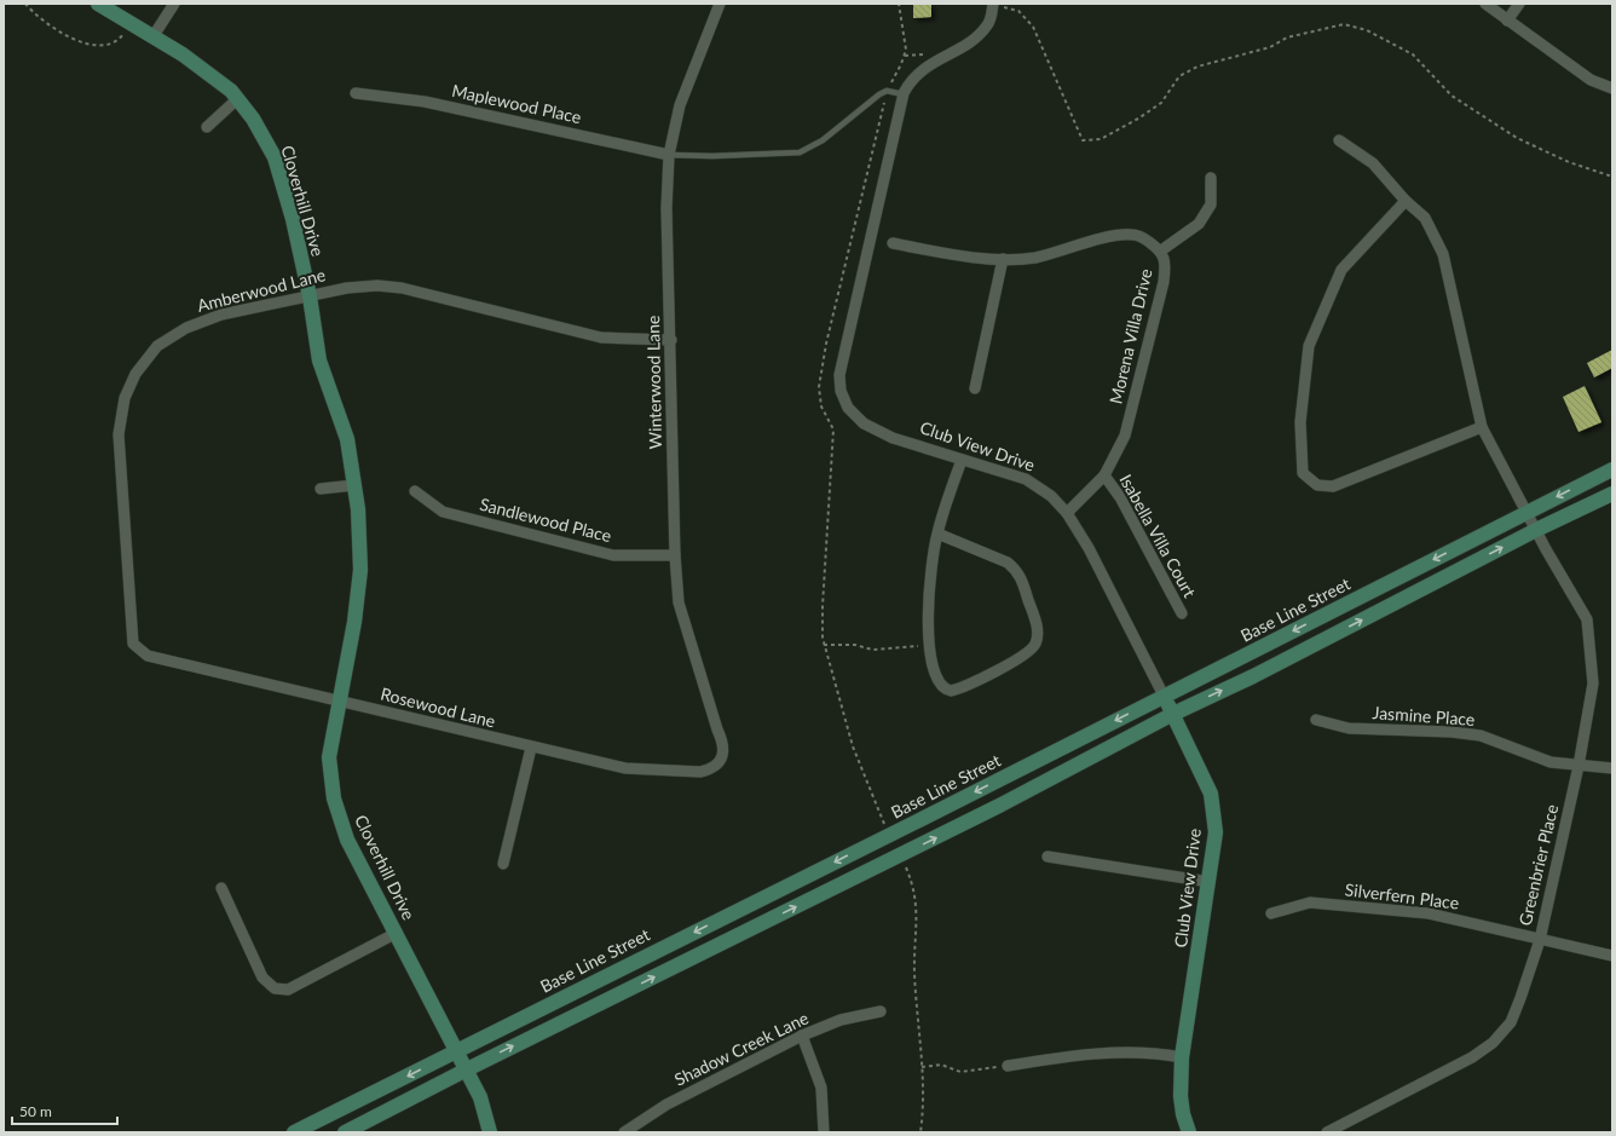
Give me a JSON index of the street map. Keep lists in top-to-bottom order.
{
  "streets": {
    "main road": ["Cloverhill Drive", "Club View Drive", "Base Line Street"],
    "street": [
      "Maplewood Place",
      "Amberwood Lane",
      "Morena Villa Drive",
      "Winterwood Lane",
      "Sandlewood Place",
      "Isabella Villa Court",
      "Rosewood Lane",
      "Jasmine Place",
      "Greenbrier Place",
      "Silverfern Place",
      "Shadow Creek Lane"
    ]
  },
  "crossings": [
    ["Maplewood Place", "Winterwood Lane"],
    ["Cloverhill Drive", "Amberwood Lane"],
    ["Cloverhill Drive", "Base Line Street"],
    ["Cloverhill Drive", "Rosewood Lane"],
    ["Amberwood Lane", "Winterwood Lane"],
    ["Amberwood Lane", "Rosewood Lane"],
    ["Morena Villa Drive", "Club View Drive"],
    ["Morena Villa Drive", "Isabella Villa Court"],
    ["Winterwood Lane", "Sandlewood Place"],
    ["Winterwood Lane", "Rosewood Lane"],
    ["Club View Drive", "Base Line Street"],
    ["Base Line Street", "Greenbrier Place"],
    ["Jasmine Place", "Greenbrier Place"],
    ["Greenbrier Place", "Silverfern Place"]
  ],
  "scale_bar": "50 m"
}
